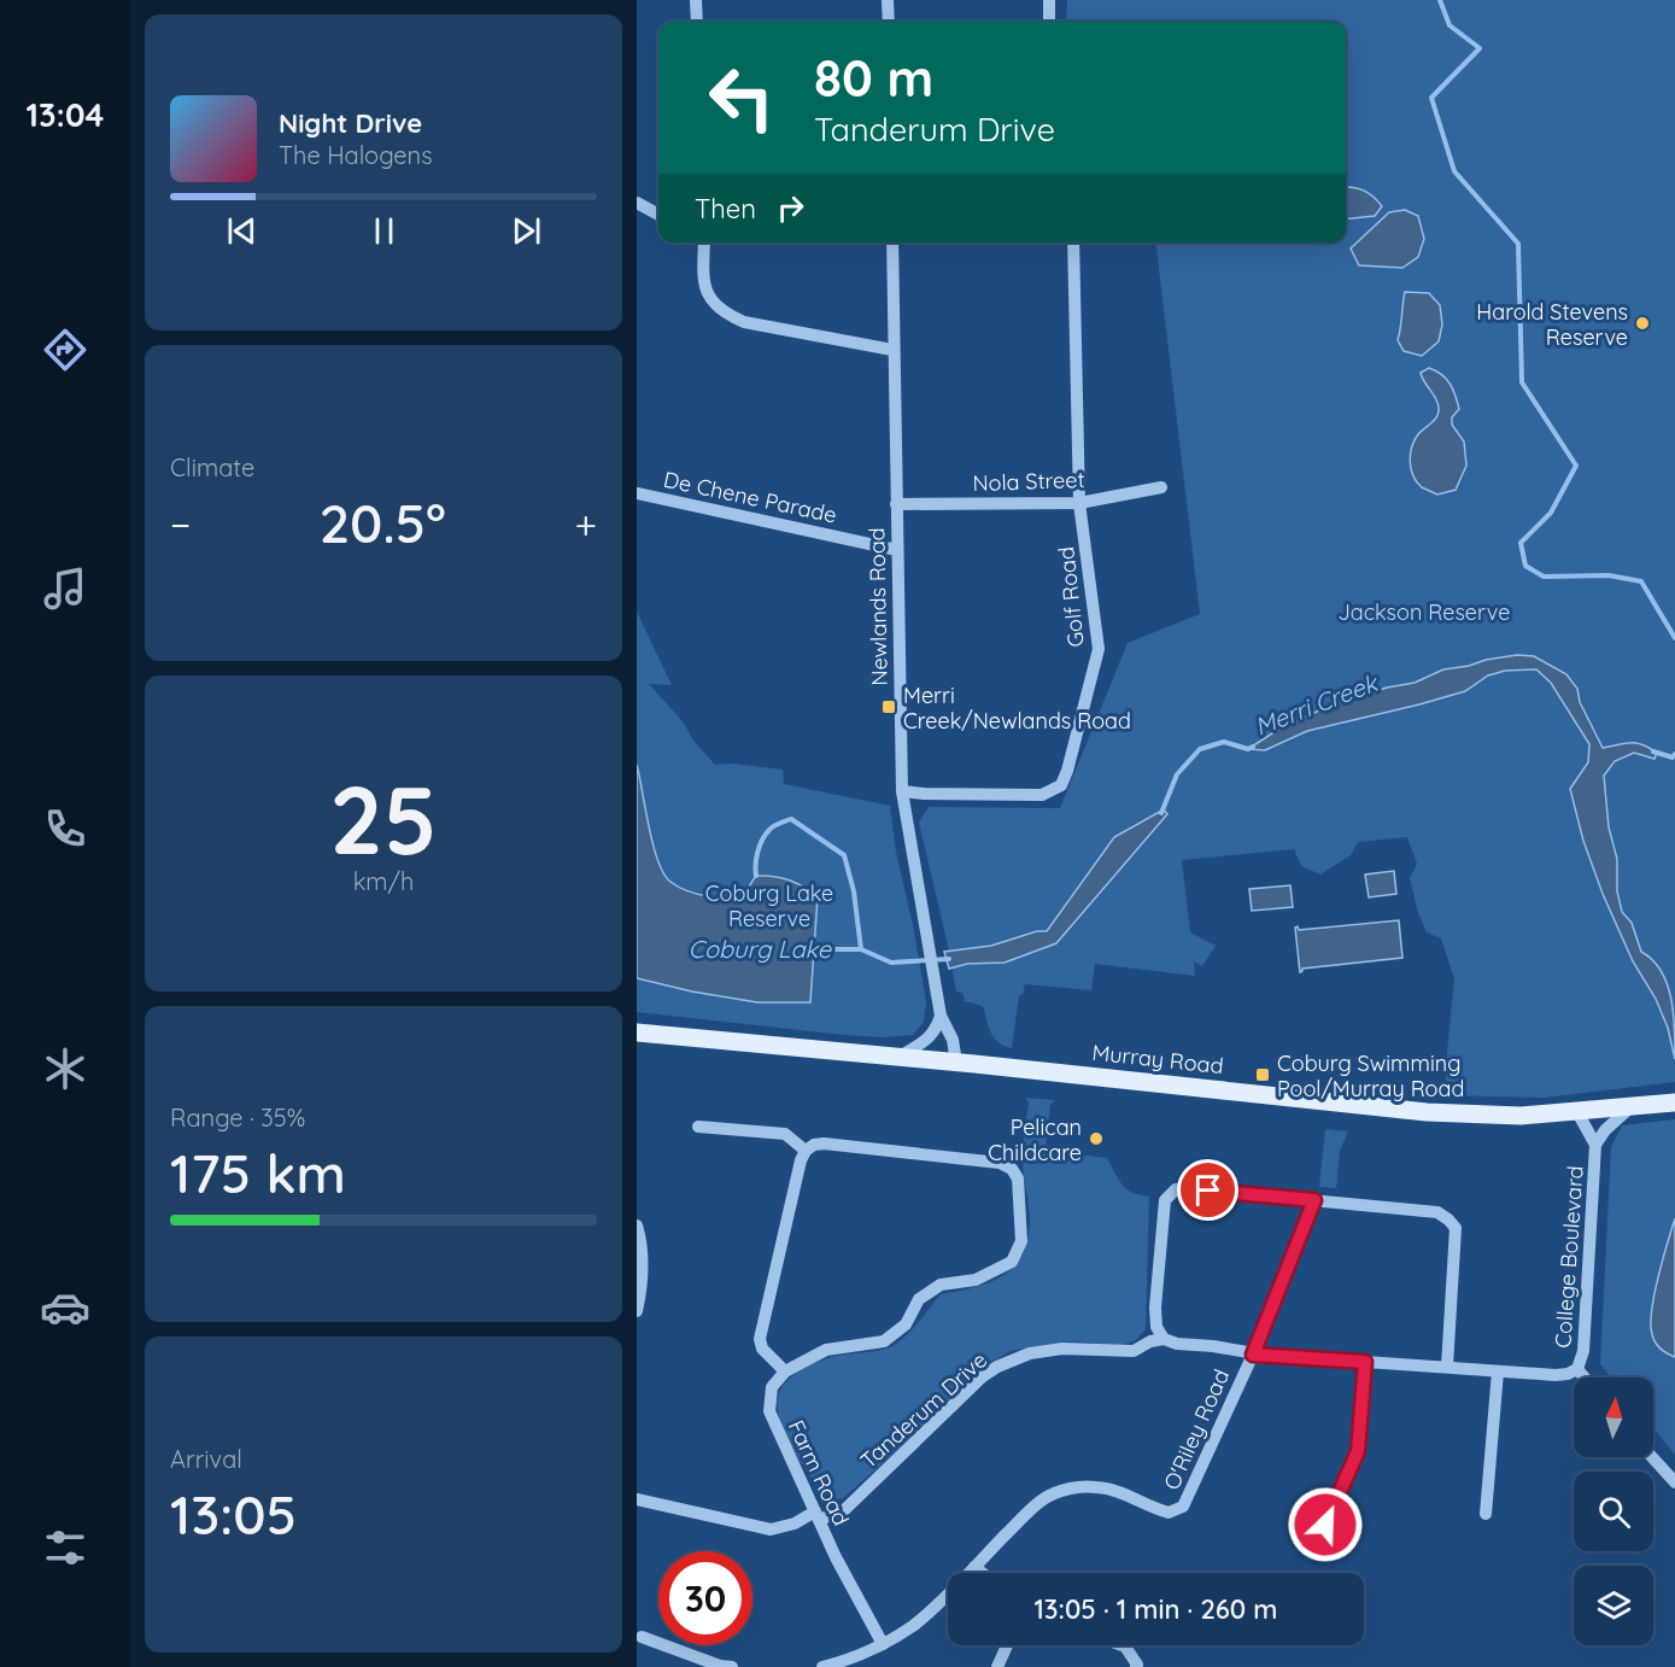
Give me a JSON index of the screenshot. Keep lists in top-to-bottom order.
{
  "streets": {
    "main road": ["Murray Road"],
    "street": [
      "Nola Street",
      "De Chene Parade",
      "Golf Road",
      "Newlands Road",
      "College Boulevard",
      "Tanderum Drive",
      "O'Riley Road",
      "Farm Road"
    ]
  },
  "crossings": [
    ["Nola Street", "Golf Road"],
    ["Nola Street", "Newlands Road"],
    ["De Chene Parade", "Newlands Road"],
    ["Golf Road", "Newlands Road"],
    ["Newlands Road", "Murray Road"],
    ["Murray Road", "College Boulevard"],
    ["College Boulevard", "Tanderum Drive"],
    ["Tanderum Drive", "O'Riley Road"],
    ["Tanderum Drive", "Farm Road"]
  ],
  "water": ["Merri Creek", "Coburg Lake"],
  "parks": ["Jackson Reserve", "Coburg Lake Reserve"],
  "places": {
    "other": ["Harold Stevens Reserve", "Pelican Childcare"],
    "transit": ["Merri Creek/Newlands Road", "Coburg Swimming Pool/Murray Road"]
  },
  "north": "top",
  "page": {
    "tabs": "13:04",
    "turn": ["80 m", "Tanderum Drive"],
    "song": ["Night Drive", "The Halogens"],
    "then": "Then",
    "tile": [
      "Climate",
      ["25", "km/h"],
      ["Range · 35%", "175 km"],
      ["Arrival", "13:05"]
    ],
    "heat": ["−", "20.5°", "+"],
    "limit": "30",
    "trip": "13:05 · 1 min · 260 m"
  }
}
